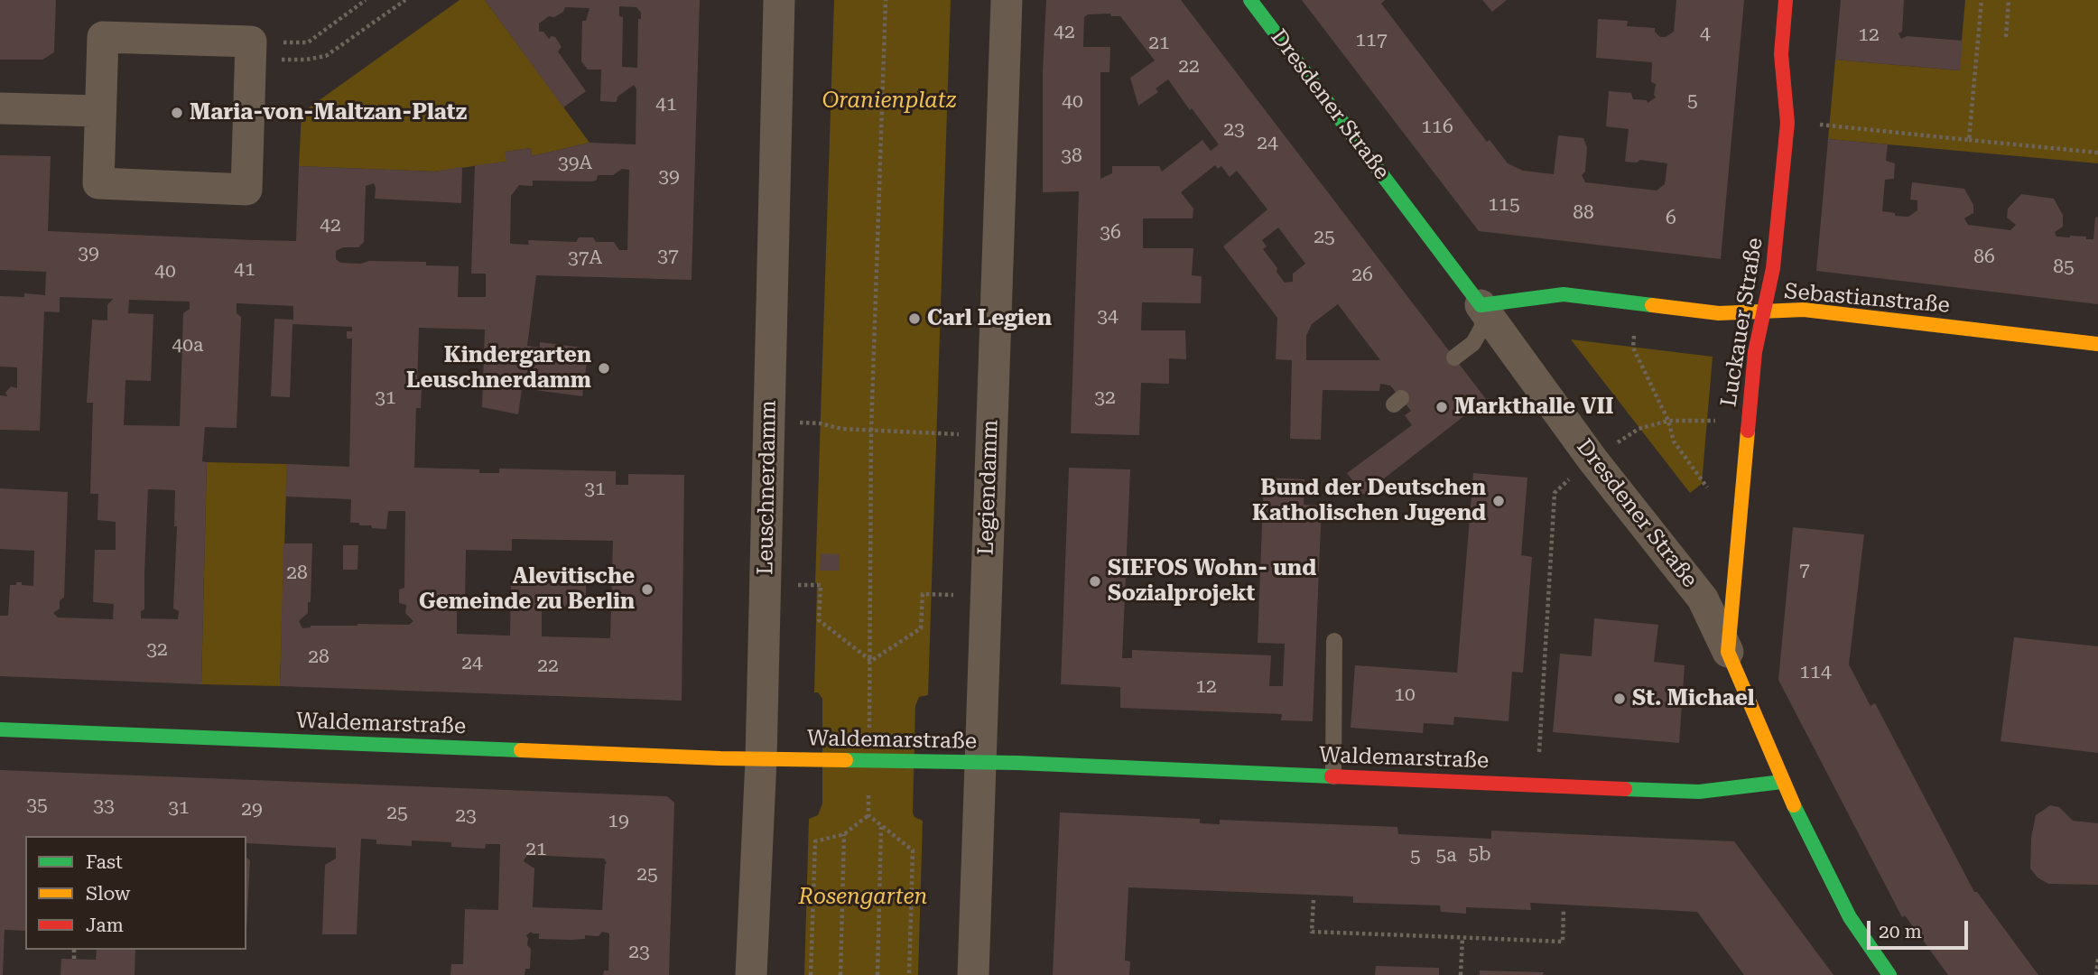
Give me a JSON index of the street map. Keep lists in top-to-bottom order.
{
  "streets": {
    "street": [
      "Dresdener Straße",
      "Sebastianstraße",
      "Luckauer Straße",
      "Leuschnerdamm",
      "Legiendamm",
      "Waldemarstraße"
    ]
  },
  "crossings": [
    ["Dresdener Straße", "Sebastianstraße"],
    ["Dresdener Straße", "Luckauer Straße"],
    ["Dresdener Straße", "Waldemarstraße"],
    ["Sebastianstraße", "Luckauer Straße"],
    ["Leuschnerdamm", "Waldemarstraße"],
    ["Legiendamm", "Waldemarstraße"]
  ],
  "parks": ["Oranienplatz", "Rosengarten"],
  "places": [
    "Maria-von-Maltzan-Platz",
    "Carl Legien",
    "Kindergarten Leuschnerdamm",
    "Markthalle VII",
    "Bund der Deutschen Katholischen Jugend",
    "SIEFOS Wohn- und Sozialprojekt",
    "Alevitische Gemeinde zu Berlin",
    "St. Michael"
  ],
  "house_numbers": [
    "42",
    "4",
    "12",
    "117",
    "21",
    "22",
    "5",
    "40",
    "41",
    "116",
    "23",
    "24",
    "38",
    "39A",
    "39",
    "115",
    "88",
    "6",
    "42",
    "36",
    "25",
    "39",
    "37",
    "86",
    "37A",
    "85",
    "41",
    "40",
    "26",
    "34",
    "40a",
    "31",
    "32",
    "31",
    "7",
    "28",
    "32",
    "28",
    "24",
    "22",
    "114",
    "12",
    "10",
    "35",
    "33",
    "31",
    "29",
    "25",
    "23",
    "19",
    "21",
    "5b",
    "5a",
    "5",
    "25",
    "23"
  ],
  "legend": ["Fast", "Slow", "Jam"],
  "scale_bar": "20 m"
}
